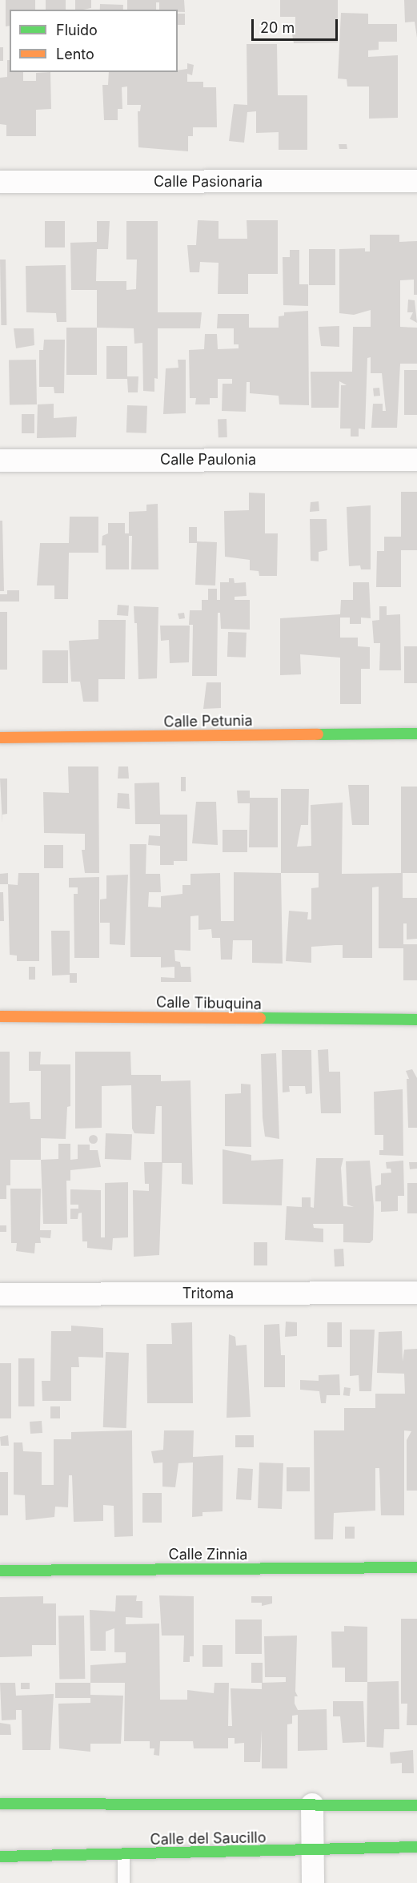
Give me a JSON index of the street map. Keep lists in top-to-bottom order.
{
  "streets": {
    "street": [
      "Calle Pasionaria",
      "Calle Paulonia",
      "Calle Petunia",
      "Calle Tibuquina",
      "Tritoma",
      "Calle Zinnia",
      "Calle del Saucillo"
    ]
  },
  "legend": ["Fluido", "Lento"],
  "scale_bar": "20 m"
}
